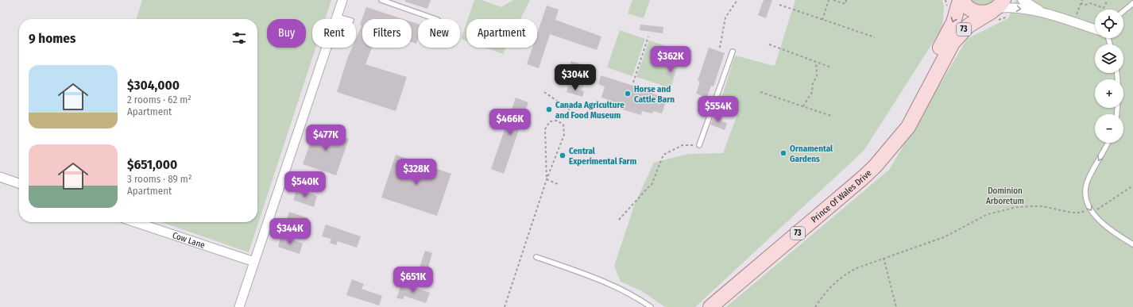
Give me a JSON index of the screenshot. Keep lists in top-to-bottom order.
{
  "streets": {
    "main road": ["73", "Prince Of Wales Drive"],
    "street": ["Cow Lane"]
  },
  "crossings": [
    ["73", "Prince Of Wales Drive"]
  ],
  "parks": ["Dominion Arboretum"],
  "places": [
    "Horse and Cattle Barn",
    "Canada Agriculture and Food Museum",
    "Ornamental Gardens",
    "Central Experimental Farm"
  ],
  "page": {
    "map_buttons": ["+", "−"],
    "chip": [
      "Buy",
      "Rent",
      "Filters",
      "New",
      "Apartment"
    ],
    "heading": "9 homes",
    "price": [
      "$362K",
      "$304K",
      "$554K",
      "$466K",
      "$477K",
      "$328K",
      "$540K",
      "$344K",
      "$651K"
    ],
    "list": [
      {
        "name": "$304,000",
        "note": "2 rooms · 62 m² · Apartment"
      },
      {
        "name": "$651,000",
        "note": "3 rooms · 89 m² · Apartment"
      }
    ]
  }
}
